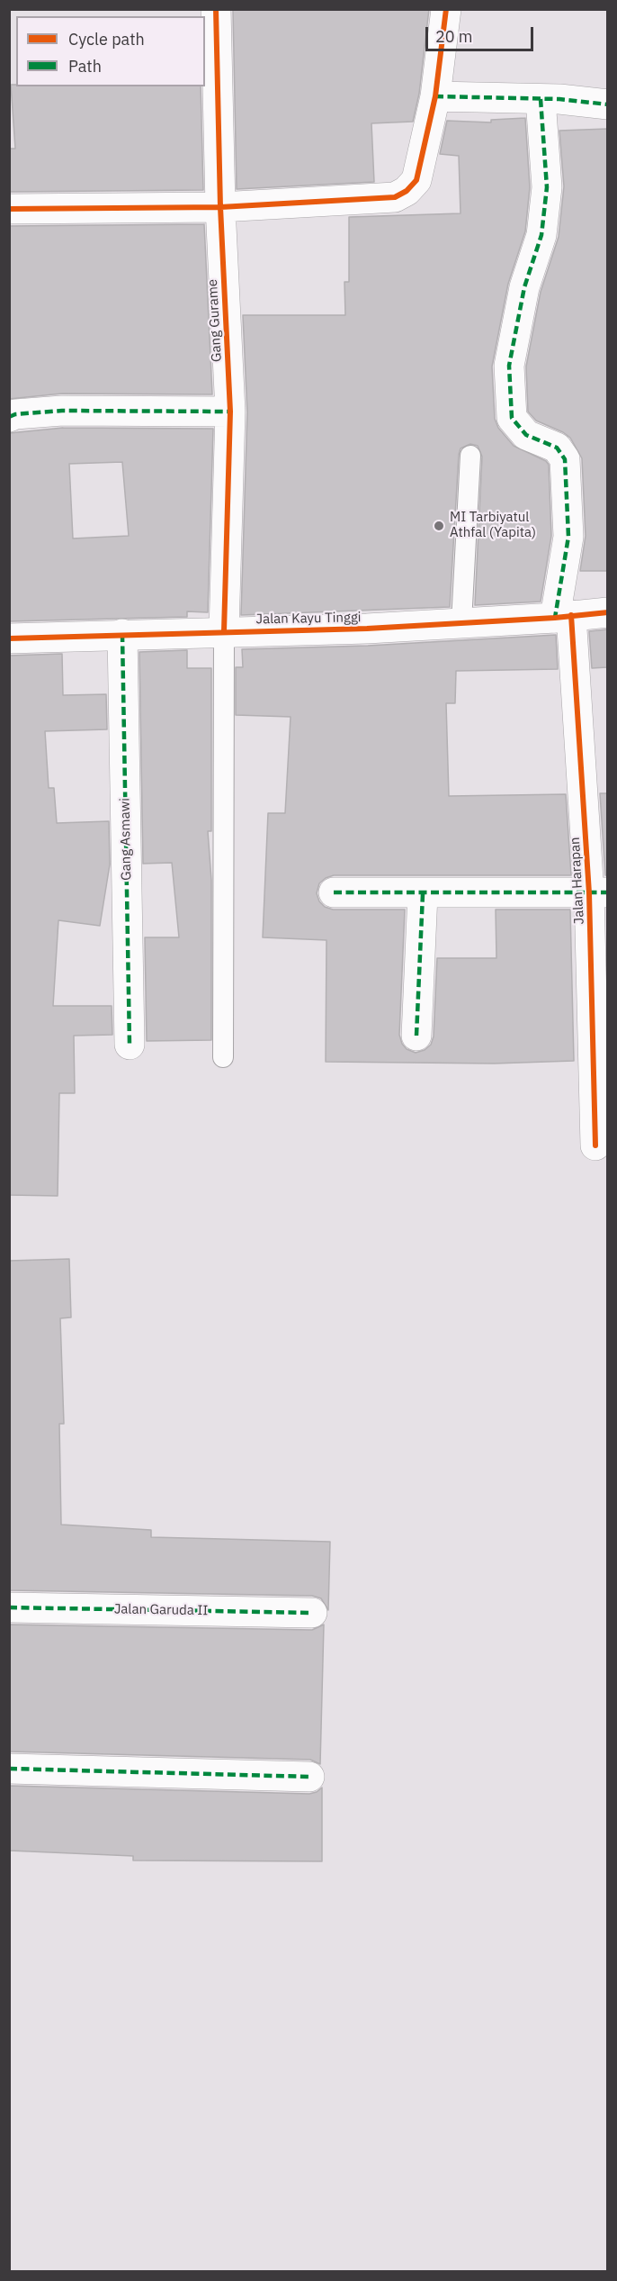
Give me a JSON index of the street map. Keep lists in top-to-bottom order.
{
  "streets": {
    "street": [
      "Gang Gurame",
      "Jalan Kayu Tinggi",
      "Gang Asmawi",
      "Jalan Harapan",
      "Jalan Garuda II"
    ]
  },
  "crossings": [
    ["Gang Gurame", "Jalan Kayu Tinggi"],
    ["Jalan Kayu Tinggi", "Gang Asmawi"],
    ["Jalan Kayu Tinggi", "Jalan Harapan"]
  ],
  "places": ["MI Tarbiyatul Athfal (Yapita)"],
  "legend": ["Cycle path", "Path"],
  "scale_bar": "20 m"
}
